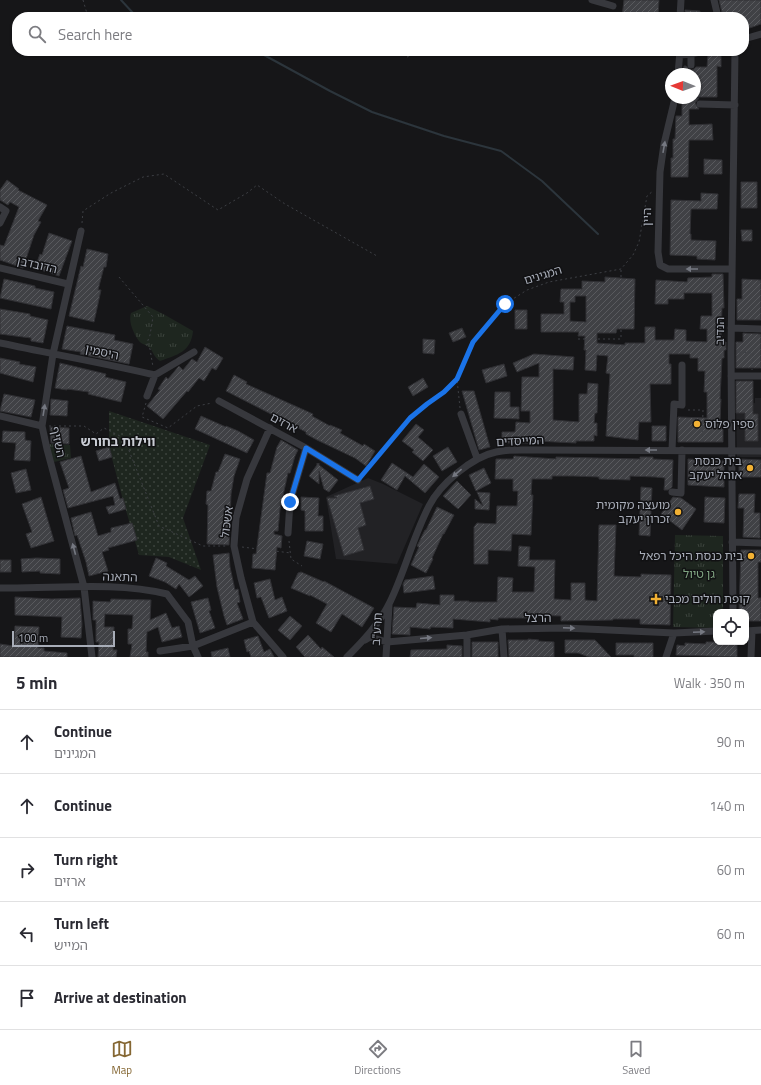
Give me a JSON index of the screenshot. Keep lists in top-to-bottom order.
{
  "streets": {
    "street": [
      "היין",
      "הדובדבן",
      "הנדיב",
      "היסמין",
      "ארזים",
      "המייסדים",
      "השזיף",
      "אשכול",
      "התאנה",
      "הרצל",
      "תרע\"ב"
    ],
    "path": ["המגינים"]
  },
  "crossings": [
    ["היין", "הנדיב"],
    ["הדובדבן", "השזיף"],
    ["הנדיב", "המייסדים"],
    ["היסמין", "השזיף"],
    ["ארזים", "אשכול"],
    ["המייסדים", "הרצל"],
    ["המייסדים", "תרע\"ב"],
    ["השזיף", "התאנה"],
    ["הרצל", "תרע\"ב"]
  ],
  "one_way": ["המייסדים", "השזיף", "הרצל"],
  "districts": ["ווילות בחורש"],
  "parks": ["גן טיול"],
  "places": {
    "other": [
      "ספין פלוס",
      "בית כנסת אוהל יעקב",
      "מועצה מקומית זכרון יעקב",
      "בית כנסת היכל רפאל"
    ],
    "health": ["קופת חולים מכבי"]
  },
  "scale_bar": "100 m",
  "north": "left",
  "page": {
    "search": "Search here",
    "scale": "100 m",
    "heading": ["5 min", "Walk · 350 m"],
    "list": [
      ["Continue", "המגינים", "90 m"],
      ["Continue", "140 m"],
      ["Turn right", "ארזים", "60 m"],
      ["Turn left", "המייש", "60 m"],
      "Arrive at destination"
    ],
    "nav": ["Map", "Directions", "Saved"]
  }
}
